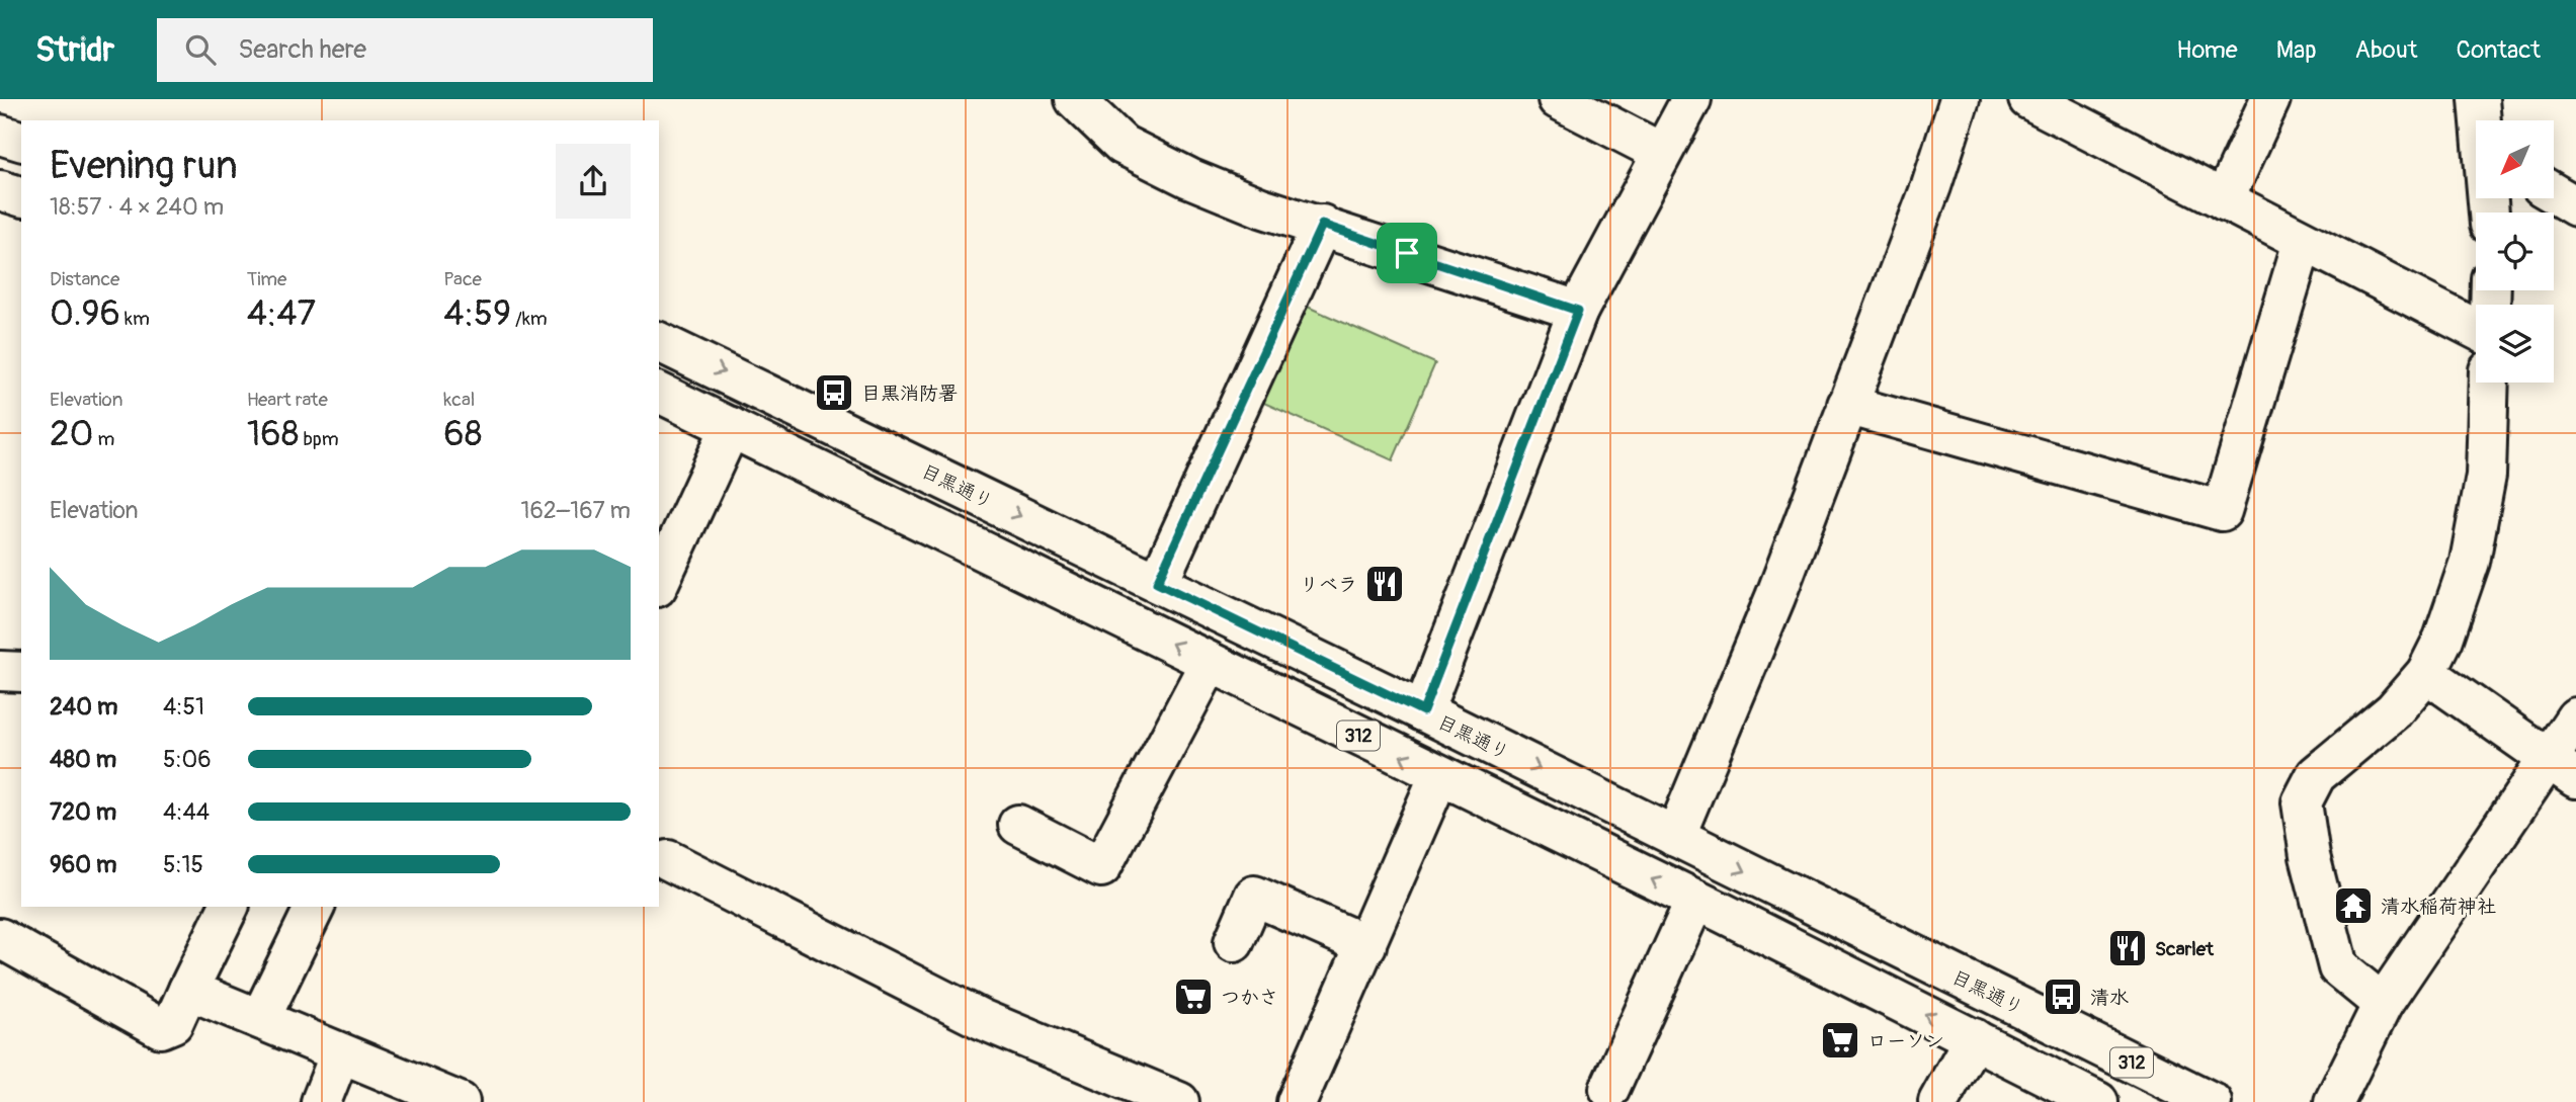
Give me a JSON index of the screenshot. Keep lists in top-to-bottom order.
{
  "streets": {
    "street": ["目黒通り", "312"]
  },
  "places": {
    "bus stop": ["目黒消防署", "清水"],
    "restaurant": ["リベラ", "Scarlet"],
    "temple": ["清水稲荷神社"],
    "supermarket": ["つかさ", "ローソン"]
  },
  "north": "bottom left",
  "page": {
    "header": "Stridr",
    "search": "Search here",
    "nav": [
      "Home",
      "Map",
      "About",
      "Contact"
    ],
    "heading": ["Evening run", "18:57 · 4 × 240 m"],
    "stats": [
      ["Distance", "0.96 km"],
      ["Time", "4:47"],
      ["Pace", "4:59 /km"],
      ["Elevation", "20 m"],
      ["Heart rate", "168 bpm"],
      ["kcal", "68"]
    ],
    "chart": ["Elevation", "162–167 m"],
    "list": [
      {
        "name": "240 m",
        "note": "4:51"
      },
      {
        "name": "480 m",
        "note": "5:06"
      },
      {
        "name": "720 m",
        "note": "4:44"
      },
      {
        "name": "960 m",
        "note": "5:15"
      }
    ]
  }
}
